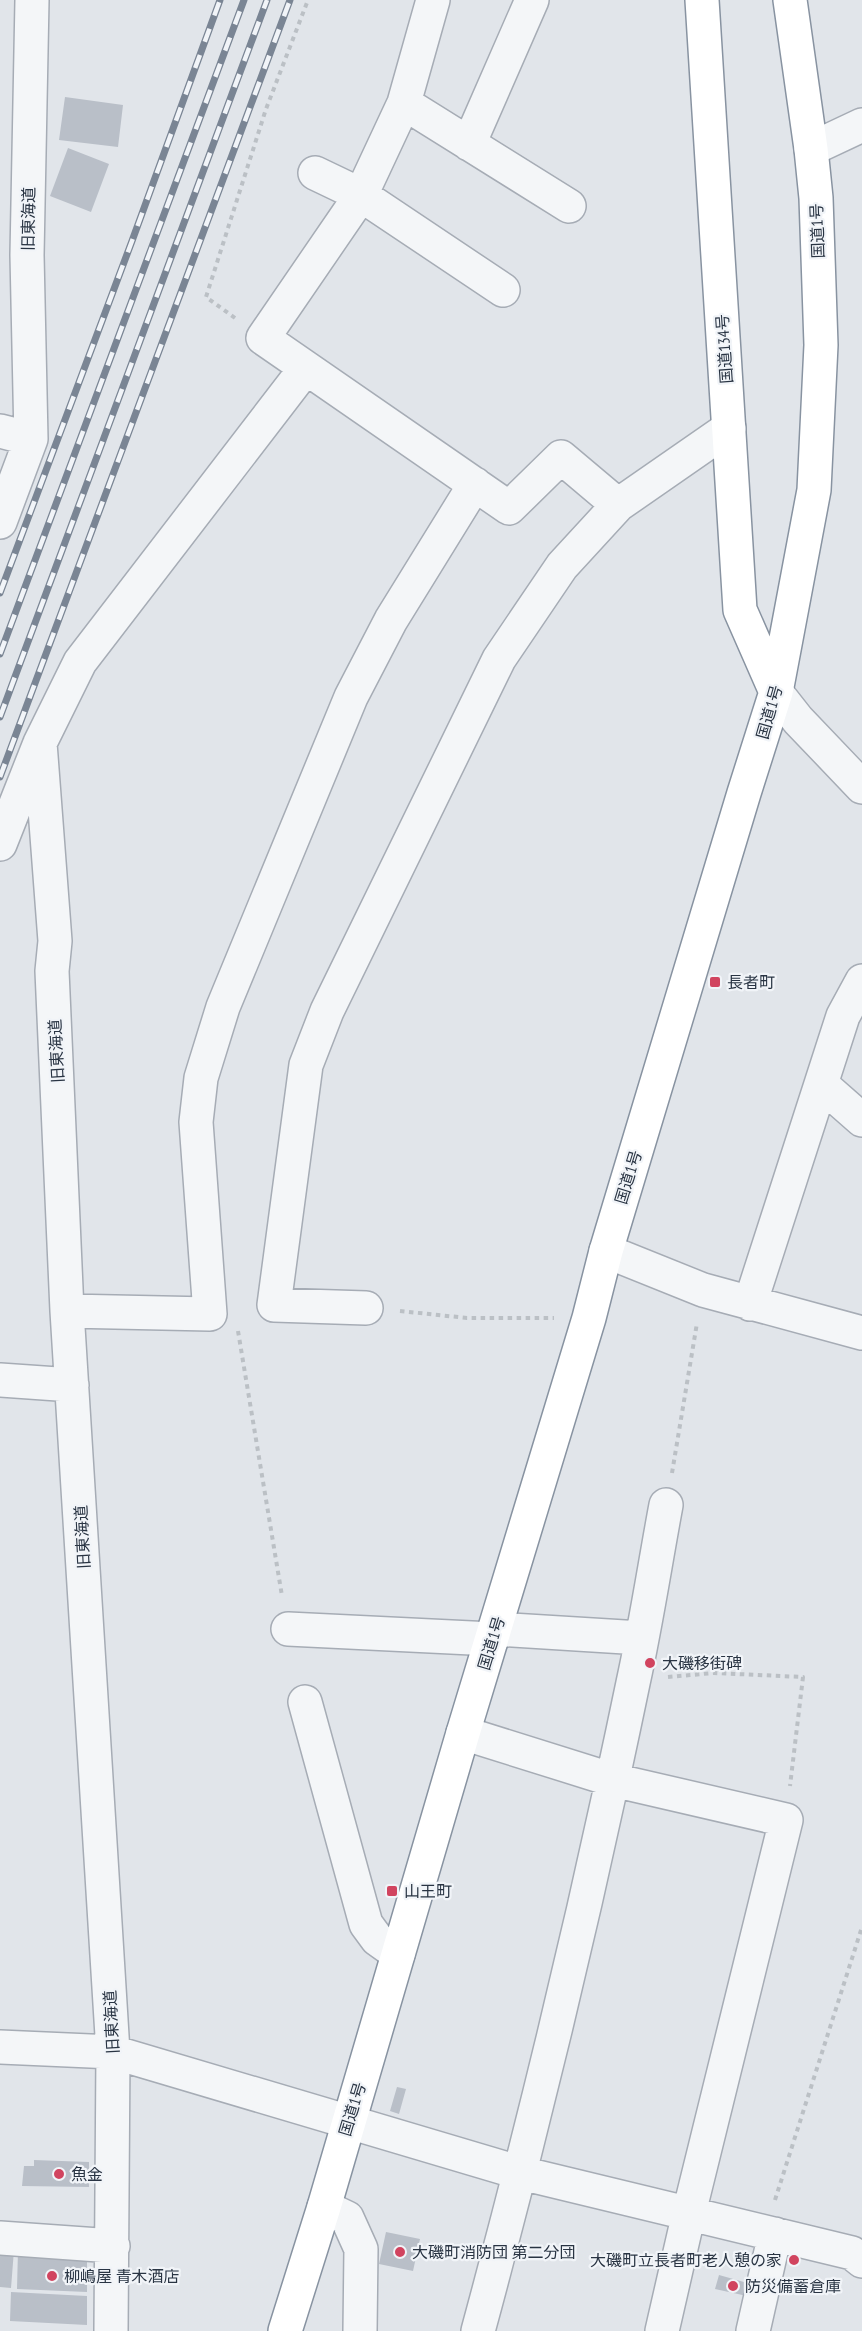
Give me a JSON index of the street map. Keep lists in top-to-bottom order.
{
  "streets": {
    "highway": ["国道1号", "国道134号"],
    "street": ["旧東海道"]
  },
  "crossings": [
    ["国道1号", "国道134号"]
  ],
  "places": {
    "transit": ["長者町", "山王町"],
    "other": [
      "大磯移街碑",
      "魚金",
      "大磯町消防団 第二分団",
      "大磯町立長者町老人憩の家",
      "柳嶋屋 青木酒店",
      "防災備蓄倉庫"
    ]
  }
}
